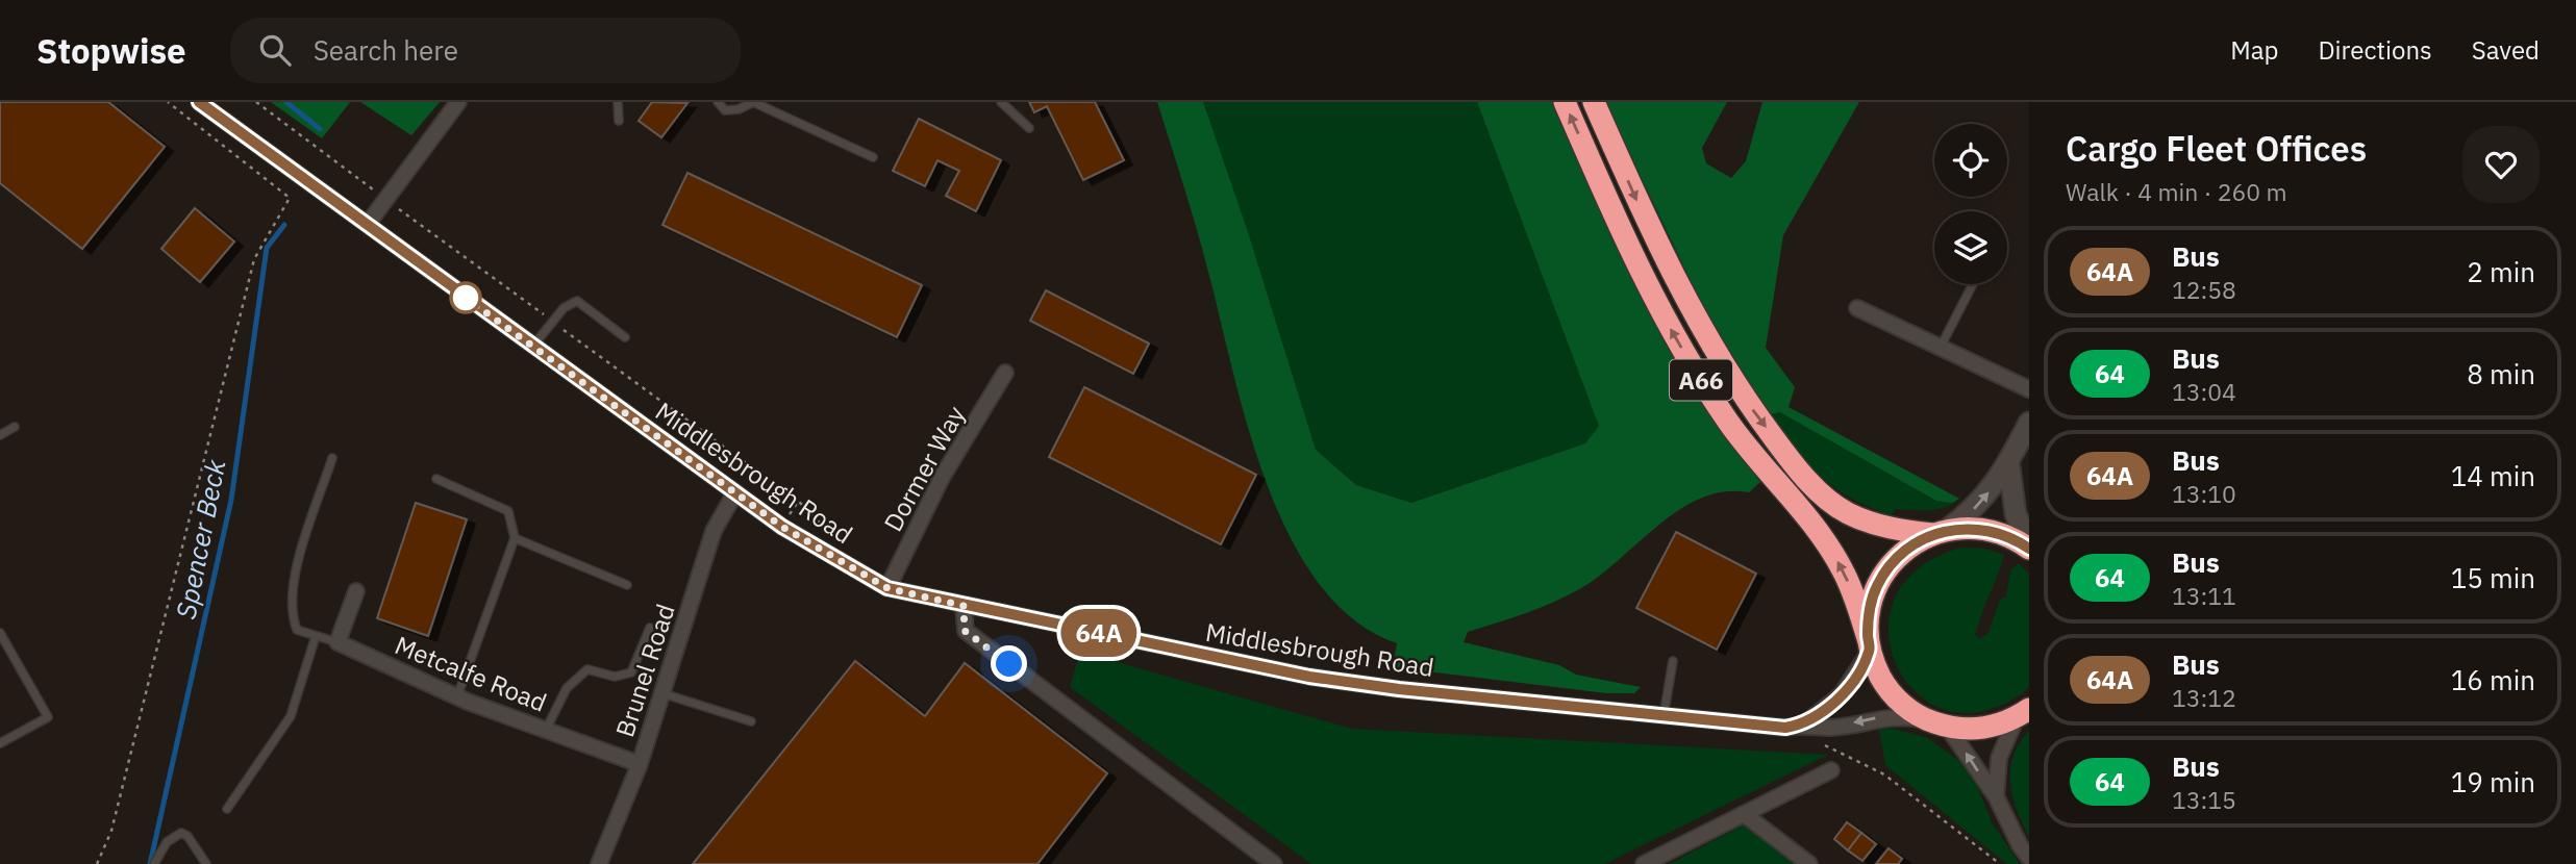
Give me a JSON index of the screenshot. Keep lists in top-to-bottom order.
{
  "streets": {
    "highway": ["A66"],
    "street": [
      "Dormer Way",
      "Middlesbrough Road",
      "Brunel Road",
      "Metcalfe Road"
    ]
  },
  "crossings": [
    ["A66", "Middlesbrough Road"],
    ["Dormer Way", "Middlesbrough Road"],
    ["Middlesbrough Road", "Brunel Road"],
    ["Brunel Road", "Metcalfe Road"]
  ],
  "water": ["Spencer Beck"],
  "lines": ["bus line 64A"],
  "page": {
    "header": "Stopwise",
    "search": "Search here",
    "nav": ["Map", "Directions", "Saved"],
    "on_map": "64A",
    "heading": ["Cargo Fleet Offices", "Walk · 4 min · 260 m"],
    "list": [
      {
        "mark": "64A",
        "name": "Bus",
        "note": "12:58",
        "value": "2 min"
      },
      {
        "mark": "64",
        "name": "Bus",
        "note": "13:04",
        "value": "8 min"
      },
      {
        "mark": "64A",
        "name": "Bus",
        "note": "13:10",
        "value": "14 min"
      },
      {
        "mark": "64",
        "name": "Bus",
        "note": "13:11",
        "value": "15 min"
      },
      {
        "mark": "64A",
        "name": "Bus",
        "note": "13:12",
        "value": "16 min"
      },
      {
        "mark": "64",
        "name": "Bus",
        "note": "13:15",
        "value": "19 min"
      }
    ]
  }
}
